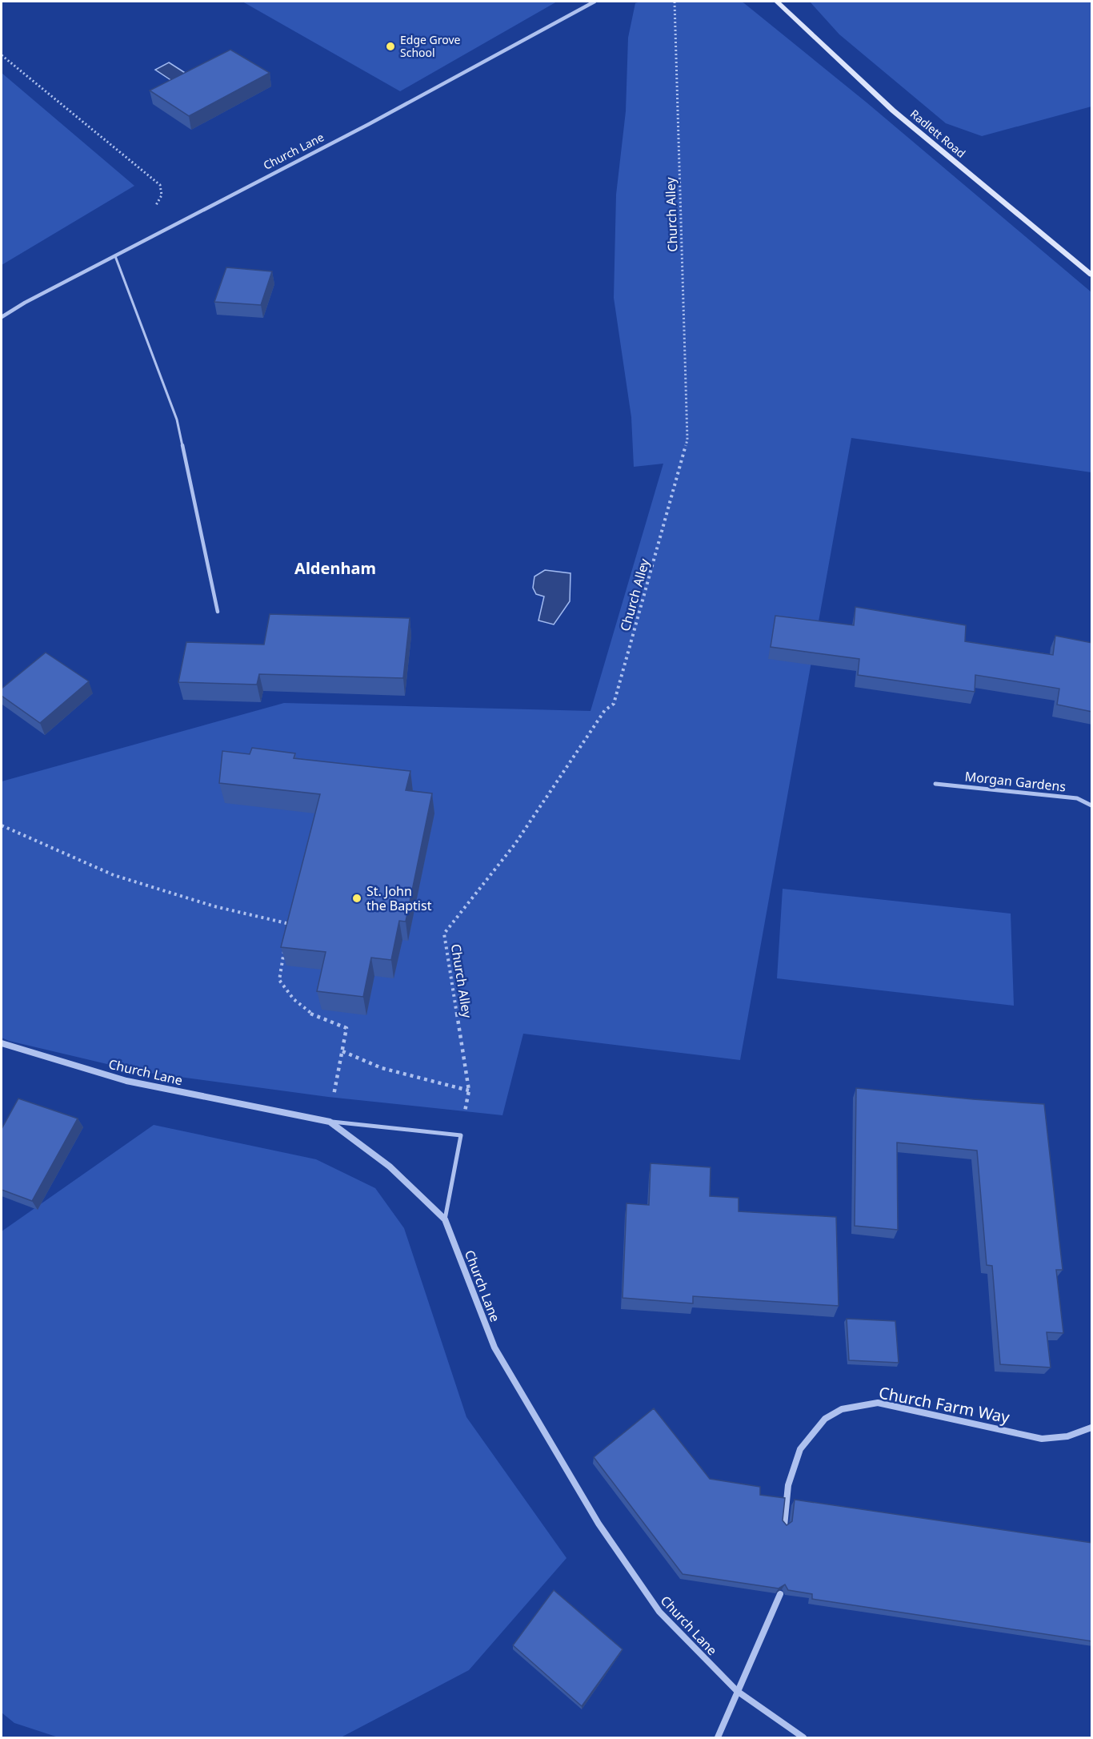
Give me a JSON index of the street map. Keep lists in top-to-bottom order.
{
  "streets": {
    "main road": ["Radlett Road"],
    "street": ["Church Lane", "Morgan Gardens", "Church Farm Way"],
    "path": ["Church Alley"]
  },
  "districts": ["Aldenham"],
  "places": ["Edge Grove School", "St. John the Baptist"]
}
